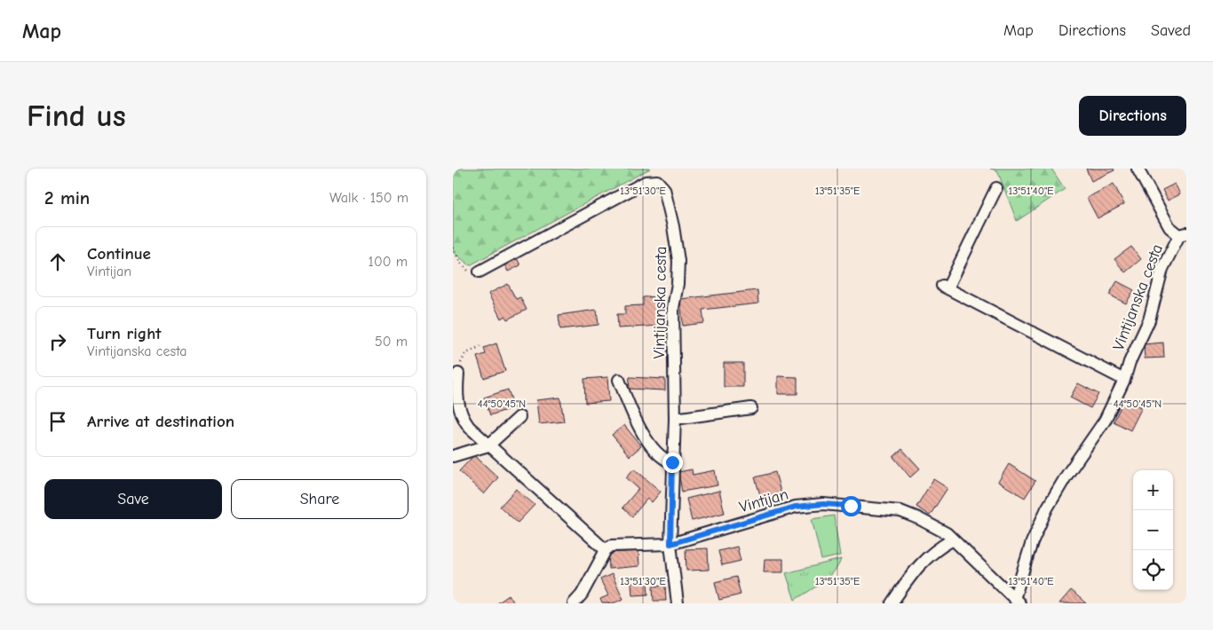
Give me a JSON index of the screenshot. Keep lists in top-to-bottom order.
{
  "streets": {
    "street": ["Vintijanska cesta", "Vintijan"]
  },
  "crossings": [
    ["Vintijanska cesta", "Vintijan"]
  ],
  "page": {
    "header": "Map",
    "nav": ["Map", "Directions", "Saved"],
    "buttons": [
      "Directions",
      ["Save", "Share"]
    ],
    "title": "Find us",
    "heading": ["2 min", "Walk · 150 m"],
    "list": [
      ["Continue", "Vintijan", "100 m"],
      ["Turn right", "Vintijanska cesta", "50 m"],
      "Arrive at destination"
    ],
    "map_buttons": ["+", "−"]
  },
  "coordinates": [
    "13°51'30\"E",
    "13°51'35\"E",
    "13°51'40\"E",
    "44°50'45\"N"
  ]
}
